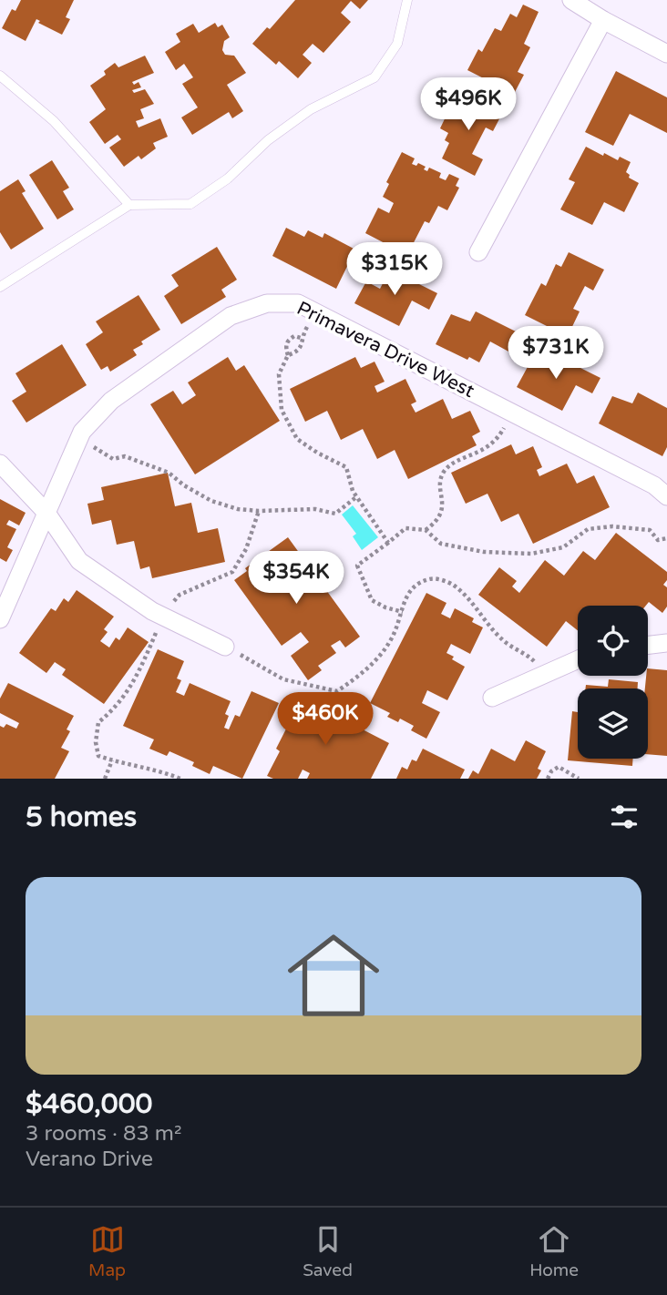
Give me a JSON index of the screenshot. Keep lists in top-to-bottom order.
{
  "streets": {
    "street": ["Primavera Drive West"]
  },
  "page": {
    "price": [
      "$496K",
      "$315K",
      "$731K",
      "$354K",
      "$460K"
    ],
    "heading": "5 homes",
    "list": [
      {
        "name": "$460,000",
        "note": "3 rooms · 83 m² · Verano Drive"
      }
    ],
    "tabs": ["Map", "Saved", "Home"]
  }
}
